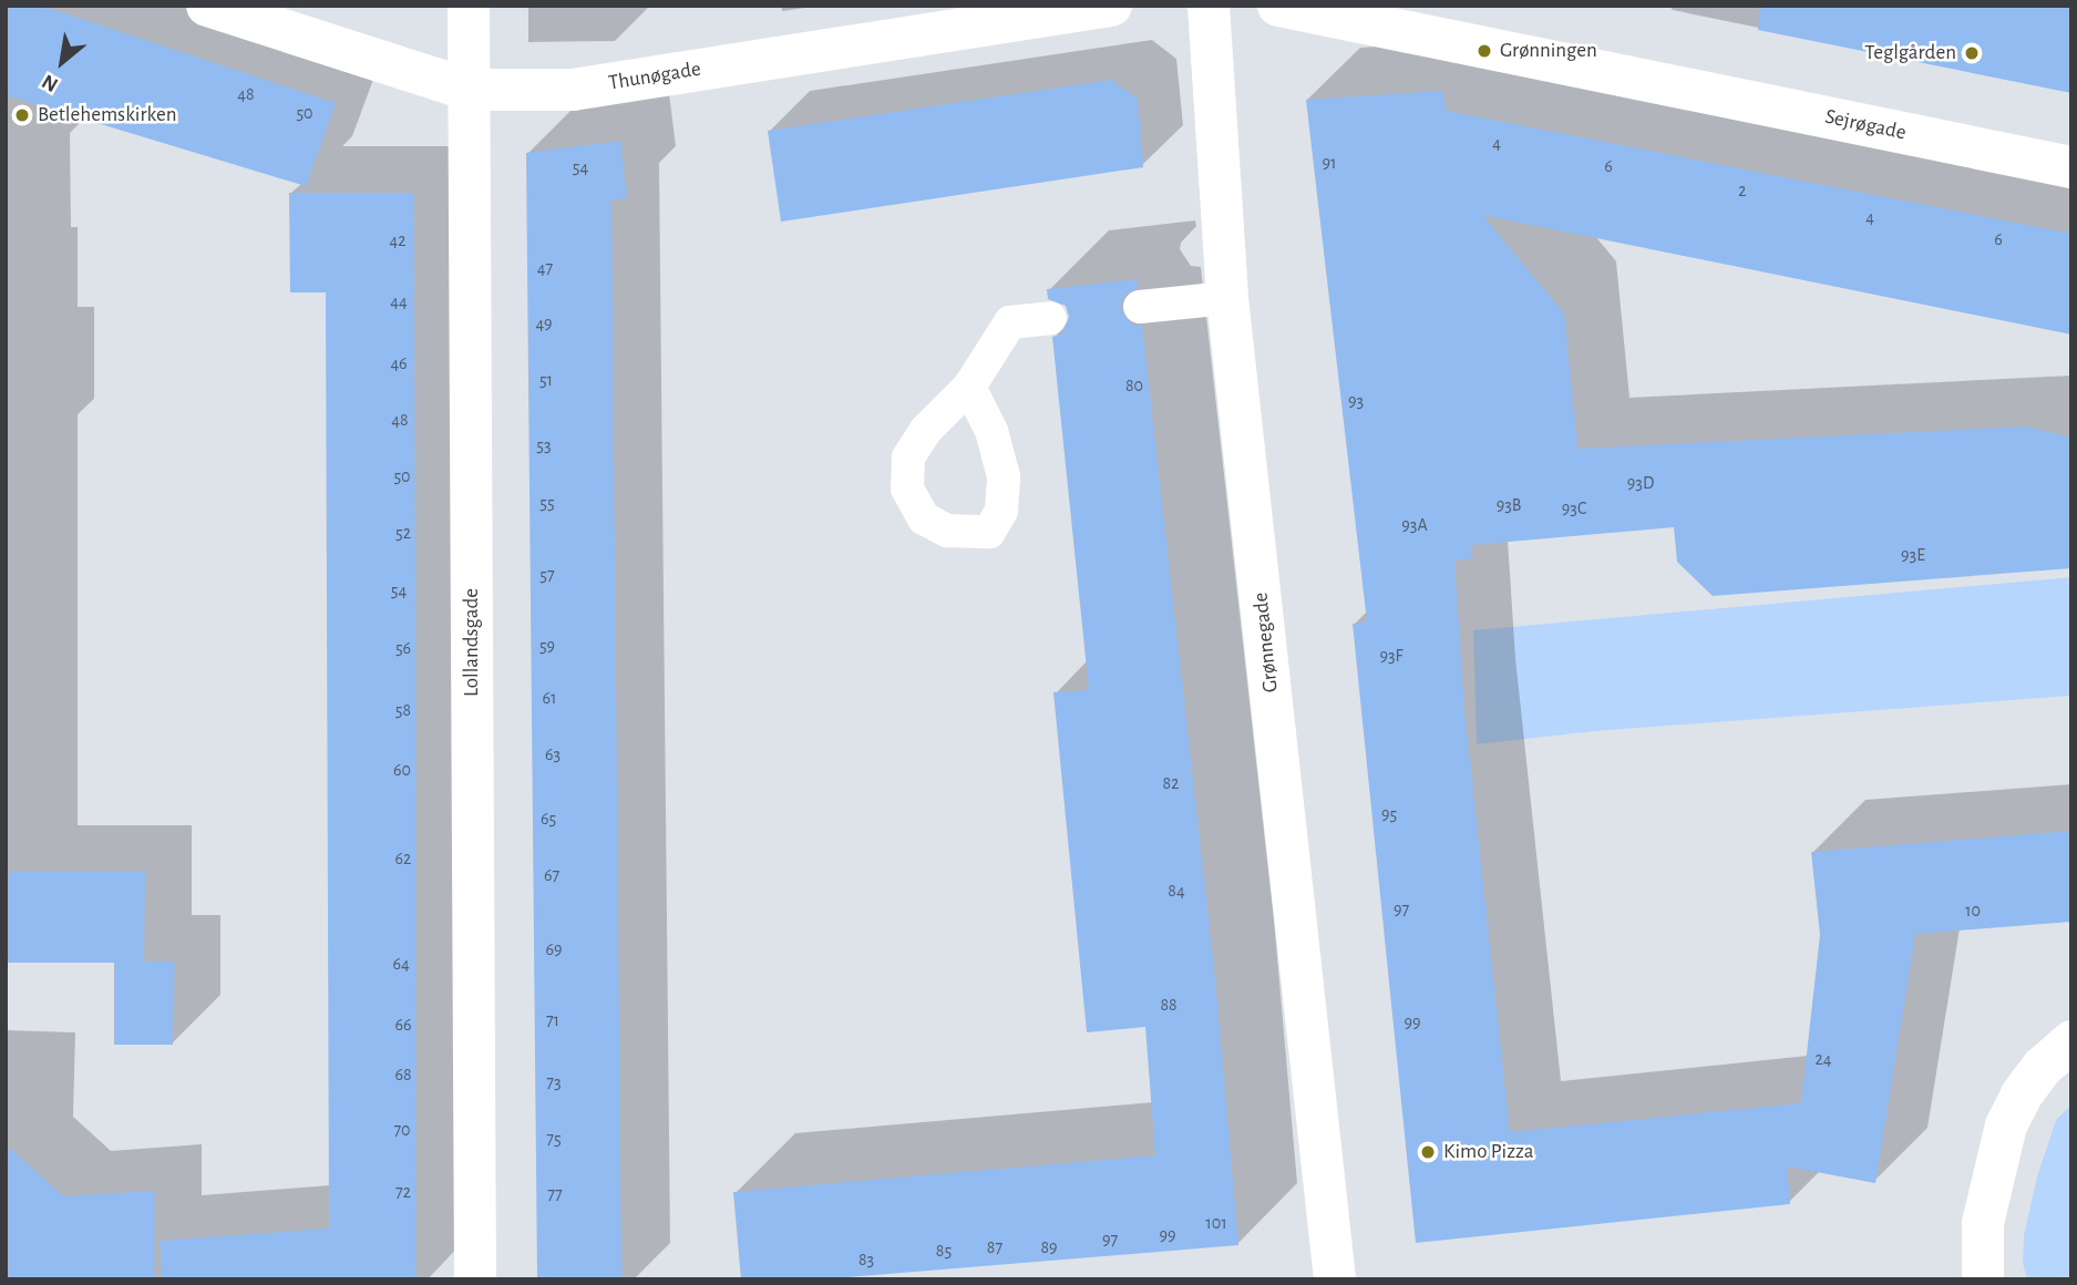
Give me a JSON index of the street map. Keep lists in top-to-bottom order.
{
  "streets": {
    "street": [
      "Thunøgade",
      "Sejrøgade",
      "Lollandsgade",
      "Grønnegade"
    ]
  },
  "crossings": [
    ["Thunøgade", "Lollandsgade"]
  ],
  "places": [
    "Grønningen",
    "Teglgården",
    "Betlehemskirken",
    "Kimo Pizza"
  ],
  "house_numbers": [
    "48",
    "50",
    "4",
    "91",
    "6",
    "54",
    "2",
    "4",
    "6",
    "42",
    "47",
    "44",
    "49",
    "46",
    "51",
    "80",
    "93",
    "48",
    "53",
    "50",
    "93D",
    "55",
    "93B",
    "93C",
    "93A",
    "52",
    "93E",
    "57",
    "54",
    "59",
    "56",
    "93F",
    "61",
    "58",
    "63",
    "60",
    "82",
    "95",
    "65",
    "62",
    "67",
    "84",
    "97",
    "10",
    "69",
    "64",
    "88",
    "71",
    "99",
    "66",
    "24",
    "68",
    "73",
    "70",
    "75",
    "72",
    "77",
    "101",
    "99",
    "97",
    "87",
    "89",
    "85",
    "83"
  ],
  "north": "bottom left"
}
